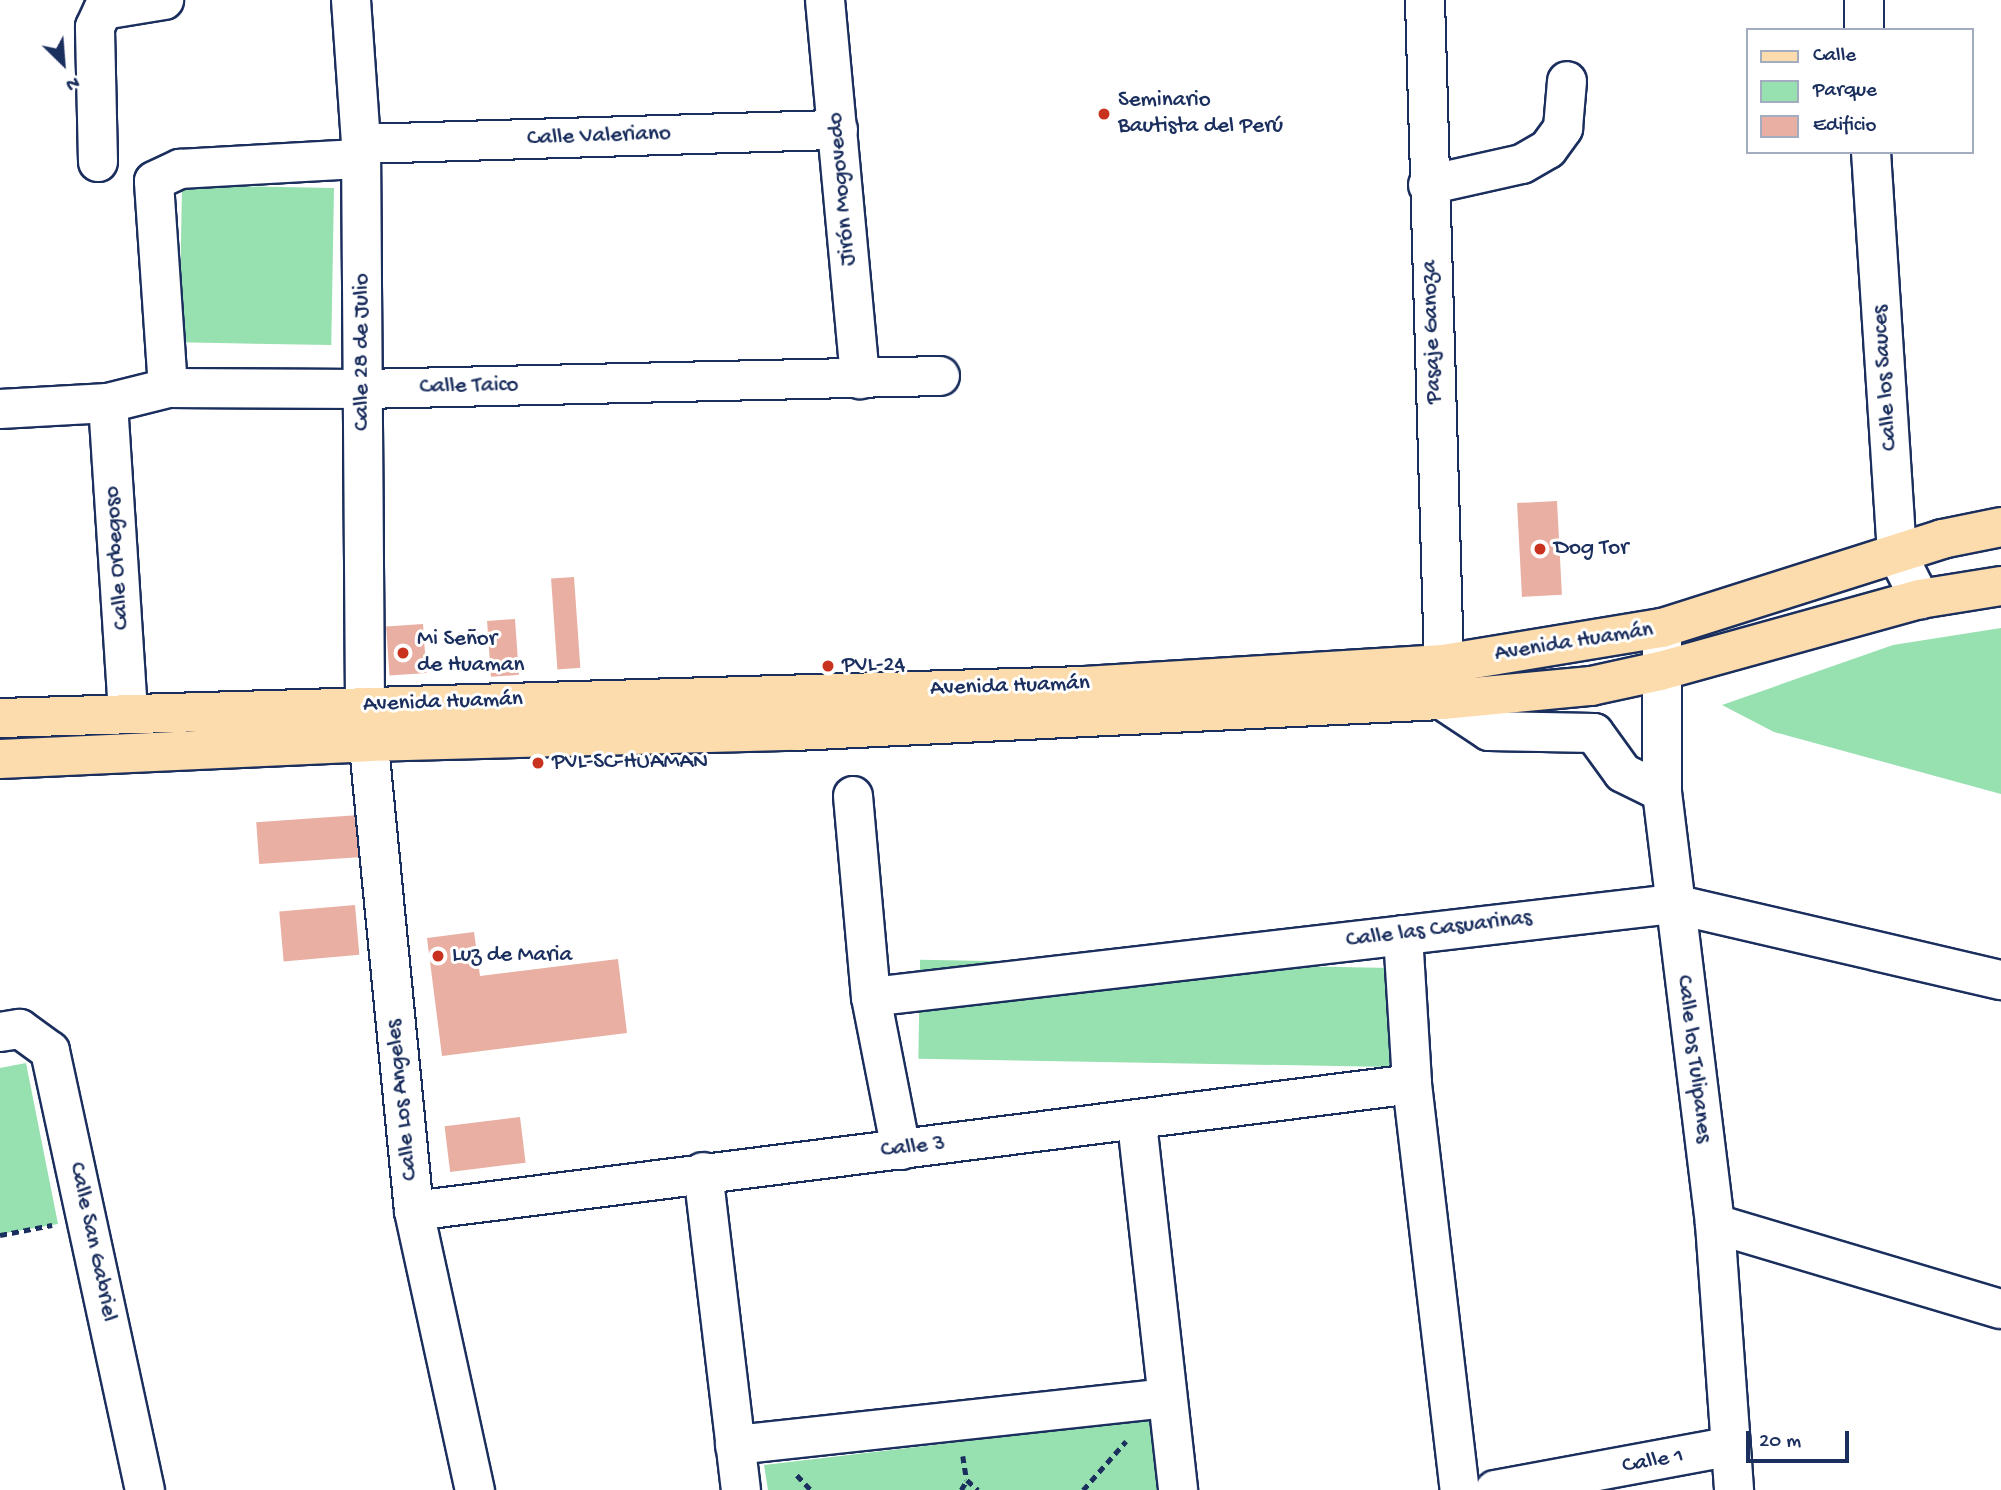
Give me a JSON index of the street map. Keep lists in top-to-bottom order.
{
  "streets": {
    "main road": ["Avenida Huamán"],
    "street": [
      "Calle Valeriano",
      "Jirón Mogovedo",
      "Pasaje Ganoza",
      "Calle 28 de Julio",
      "Calle los Sauces",
      "Calle Taico",
      "Calle Orbegoso",
      "Calle las Casuarinas",
      "Calle los Tulipanes",
      "Calle Los Angeles",
      "Calle 3",
      "Calle San Gabriel",
      "Calle 1"
    ]
  },
  "crossings": [
    ["Calle Valeriano", "Jirón Mogovedo"],
    ["Calle Valeriano", "Calle 28 de Julio"],
    ["Calle Valeriano", "Calle Taico"],
    ["Jirón Mogovedo", "Calle Taico"],
    ["Pasaje Ganoza", "Avenida Huamán"],
    ["Calle 28 de Julio", "Calle Taico"],
    ["Calle 28 de Julio", "Avenida Huamán"],
    ["Calle 28 de Julio", "Calle Los Angeles"],
    ["Calle los Sauces", "Avenida Huamán"],
    ["Calle Taico", "Calle Orbegoso"],
    ["Calle Orbegoso", "Avenida Huamán"],
    ["Avenida Huamán", "Calle los Tulipanes"],
    ["Avenida Huamán", "Calle Los Angeles"],
    ["Calle las Casuarinas", "Calle los Tulipanes"],
    ["Calle los Tulipanes", "Calle 1"],
    ["Calle Los Angeles", "Calle 3"]
  ],
  "places": [
    "Seminario Bautista del Perú",
    "Dog Tor",
    "Mi Señor de Huaman",
    "PVL-24",
    "PVL-SC-HUAMAN",
    "Luz de Maria"
  ],
  "legend": ["Calle", "Parque", "Edificio"],
  "scale_bar": "20 m",
  "north": "bottom right"
}
